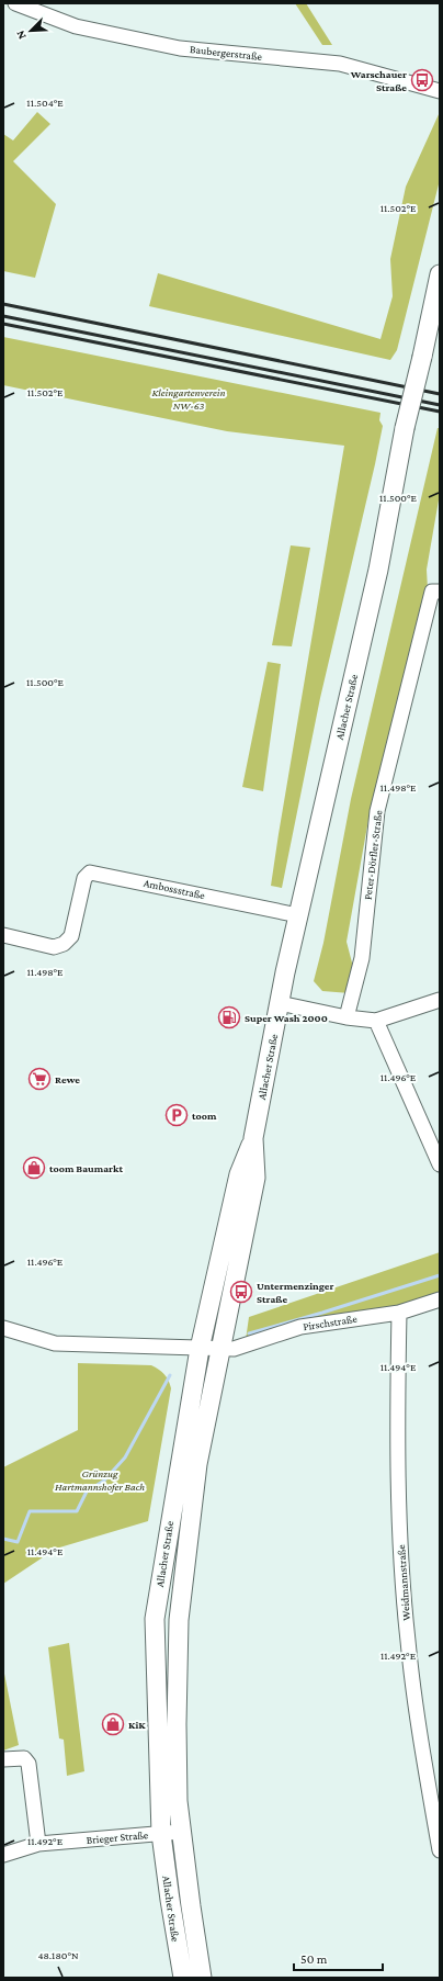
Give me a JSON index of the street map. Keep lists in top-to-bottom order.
{
  "streets": {
    "main road": ["Allacher Straße"],
    "street": [
      "Baubergerstraße",
      "Peter-Dörfler-Straße",
      "Ambossstraße",
      "Pirschstraße",
      "Weidmannstraße",
      "Brieger Straße"
    ]
  },
  "crossings": [
    ["Allacher Straße", "Ambossstraße"],
    ["Allacher Straße", "Pirschstraße"],
    ["Allacher Straße", "Brieger Straße"],
    ["Pirschstraße", "Weidmannstraße"]
  ],
  "parks": ["Kleingartenverein NW-63", "Grünzug Hartmannshofer Bach"],
  "places": {
    "bus stop": ["Warschauer Straße", "Untermenzinger Straße"],
    "fuel station": ["Super Wash 2000"],
    "supermarket": ["Rewe"],
    "parking": ["toom"],
    "shop": ["toom Baumarkt", "KiK"]
  },
  "scale_bar": "50 m",
  "north": "bottom left",
  "coordinates": [
    "11.504°E",
    "11.502°E",
    "11.500°E",
    "11.498°E",
    "11.496°E",
    "11.494°E",
    "11.492°E",
    "48.180°N"
  ]
}
